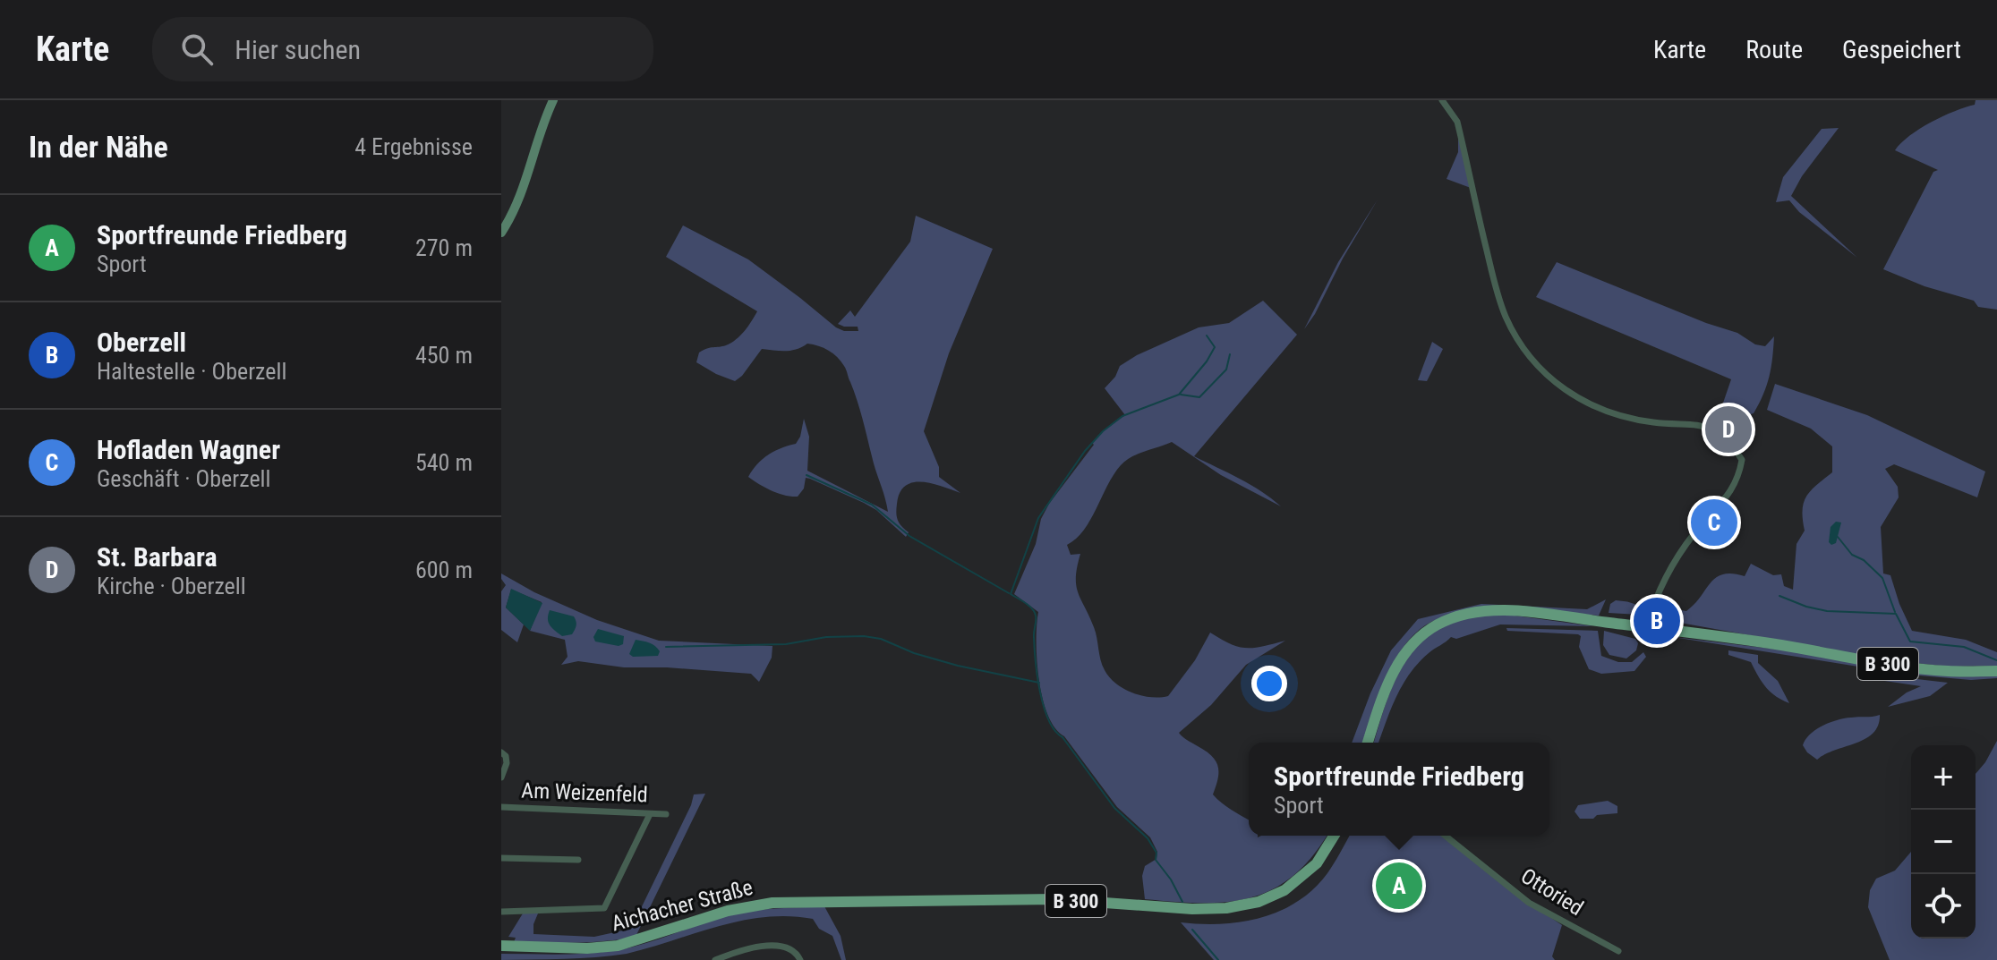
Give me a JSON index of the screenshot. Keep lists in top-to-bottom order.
{
  "streets": {
    "main road": ["B 300", "Aichacher Straße"],
    "street": ["Am Weizenfeld", "Ottoried"]
  },
  "page": {
    "header": "Karte",
    "search": "Hier suchen",
    "nav": ["Karte", "Route", "Gespeichert"],
    "heading": ["In der Nähe", "4 Ergebnisse"],
    "list": [
      {
        "mark": "A",
        "name": "Sportfreunde Friedberg",
        "note": "Sport",
        "value": "270 m"
      },
      {
        "mark": "B",
        "name": "Oberzell",
        "note": "Haltestelle · Oberzell",
        "value": "450 m"
      },
      {
        "mark": "C",
        "name": "Hofladen Wagner",
        "note": "Geschäft · Oberzell",
        "value": "540 m"
      },
      {
        "mark": "D",
        "name": "St. Barbara",
        "note": "Kirche · Oberzell",
        "value": "600 m"
      }
    ],
    "pins": [
      "D",
      "C",
      "B",
      "A"
    ],
    "popup": ["Sportfreunde Friedberg", "Sport"],
    "map_buttons": ["+", "−"]
  }
}
